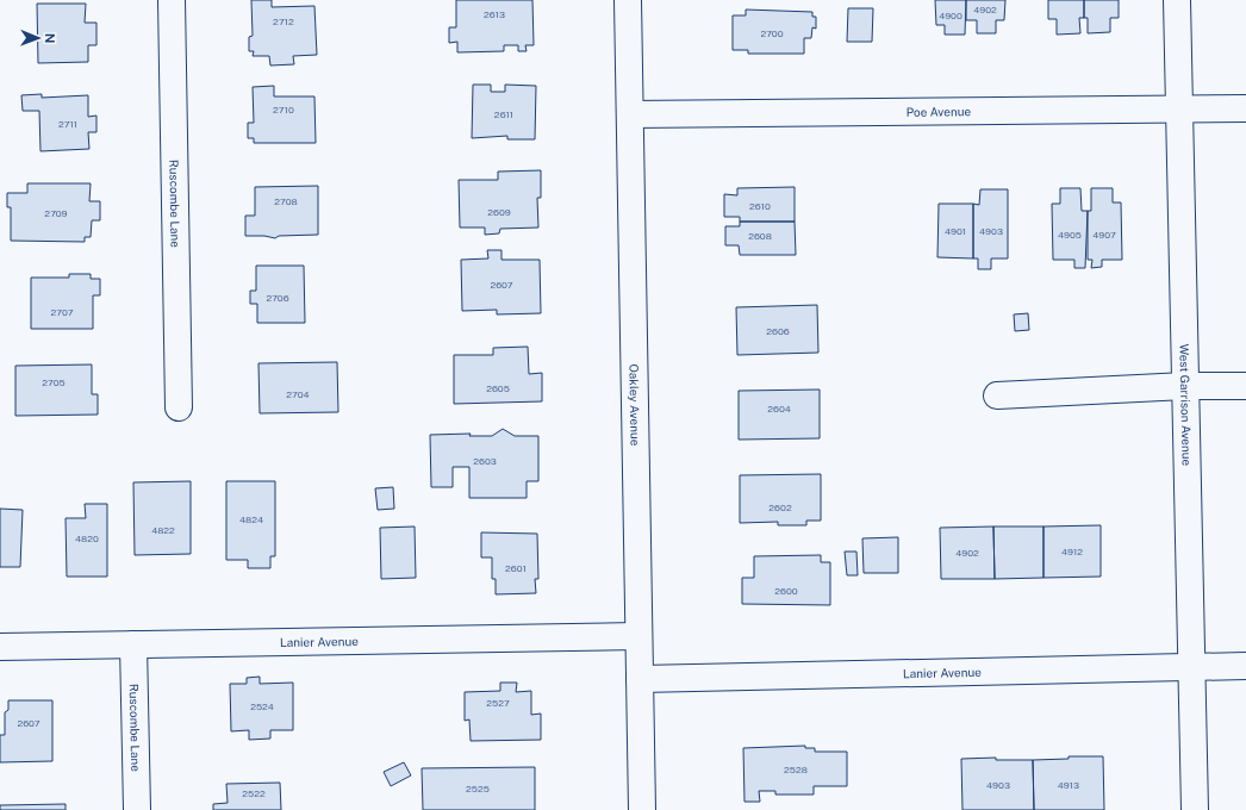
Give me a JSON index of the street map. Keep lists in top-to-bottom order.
{
  "streets": {
    "street": [
      "Poe Avenue",
      "Ruscombe Lane",
      "Oakley Avenue",
      "West Garrison Avenue",
      "Lanier Avenue"
    ]
  },
  "crossings": [
    ["Poe Avenue", "Oakley Avenue"],
    ["Poe Avenue", "West Garrison Avenue"],
    ["Ruscombe Lane", "Lanier Avenue"],
    ["Oakley Avenue", "Lanier Avenue"],
    ["West Garrison Avenue", "Lanier Avenue"]
  ],
  "house_numbers": [
    "4902",
    "2613",
    "4900",
    "2712",
    "2700",
    "2710",
    "2611",
    "2711",
    "2708",
    "2610",
    "2609",
    "2709",
    "4901",
    "4903",
    "4905",
    "4907",
    "2608",
    "2607",
    "2706",
    "2707",
    "2606",
    "2705",
    "2605",
    "2704",
    "2604",
    "2603",
    "2602",
    "4824",
    "4822",
    "4820",
    "4912",
    "4902",
    "2601",
    "2600",
    "2527",
    "2524",
    "2607",
    "2528",
    "4903",
    "4913",
    "2525",
    "2522"
  ],
  "north": "right"
}
